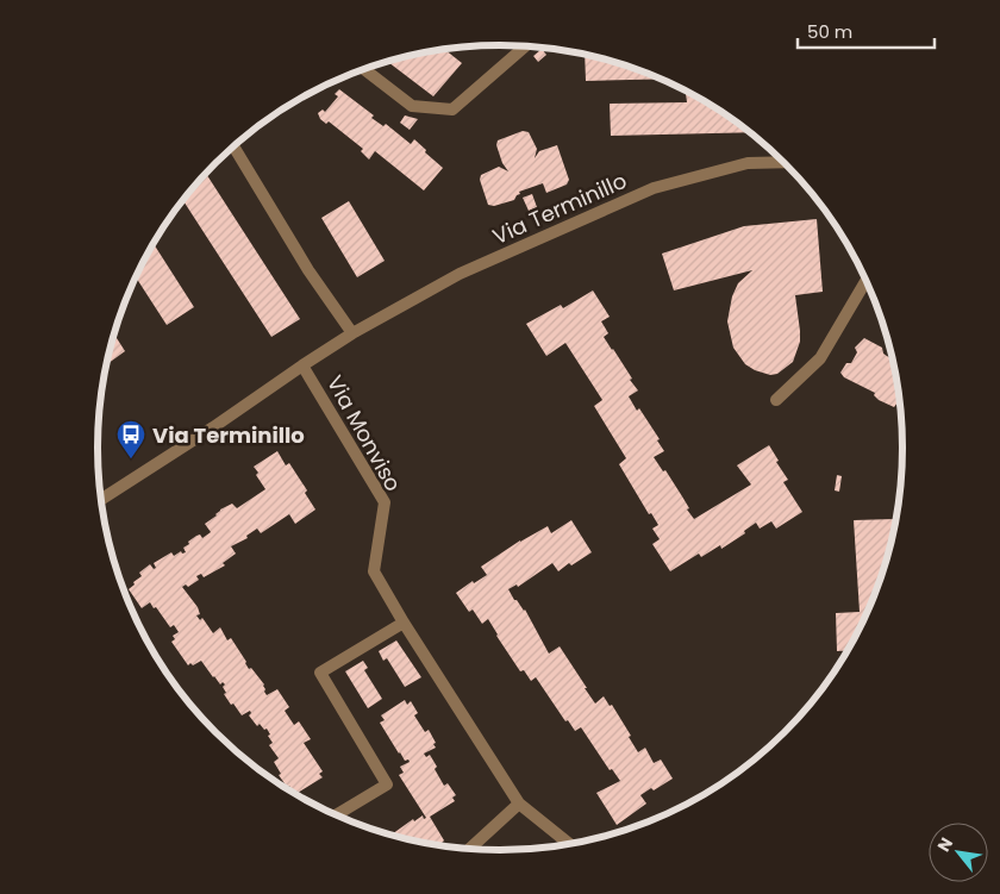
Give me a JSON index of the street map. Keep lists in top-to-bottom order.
{
  "streets": {
    "street": ["Via Terminillo", "Via Monviso"]
  },
  "crossings": [
    ["Via Terminillo", "Via Monviso"]
  ],
  "places": {
    "bus stop": ["Via Terminillo"]
  },
  "scale_bar": "50 m",
  "north": "top left"
}
